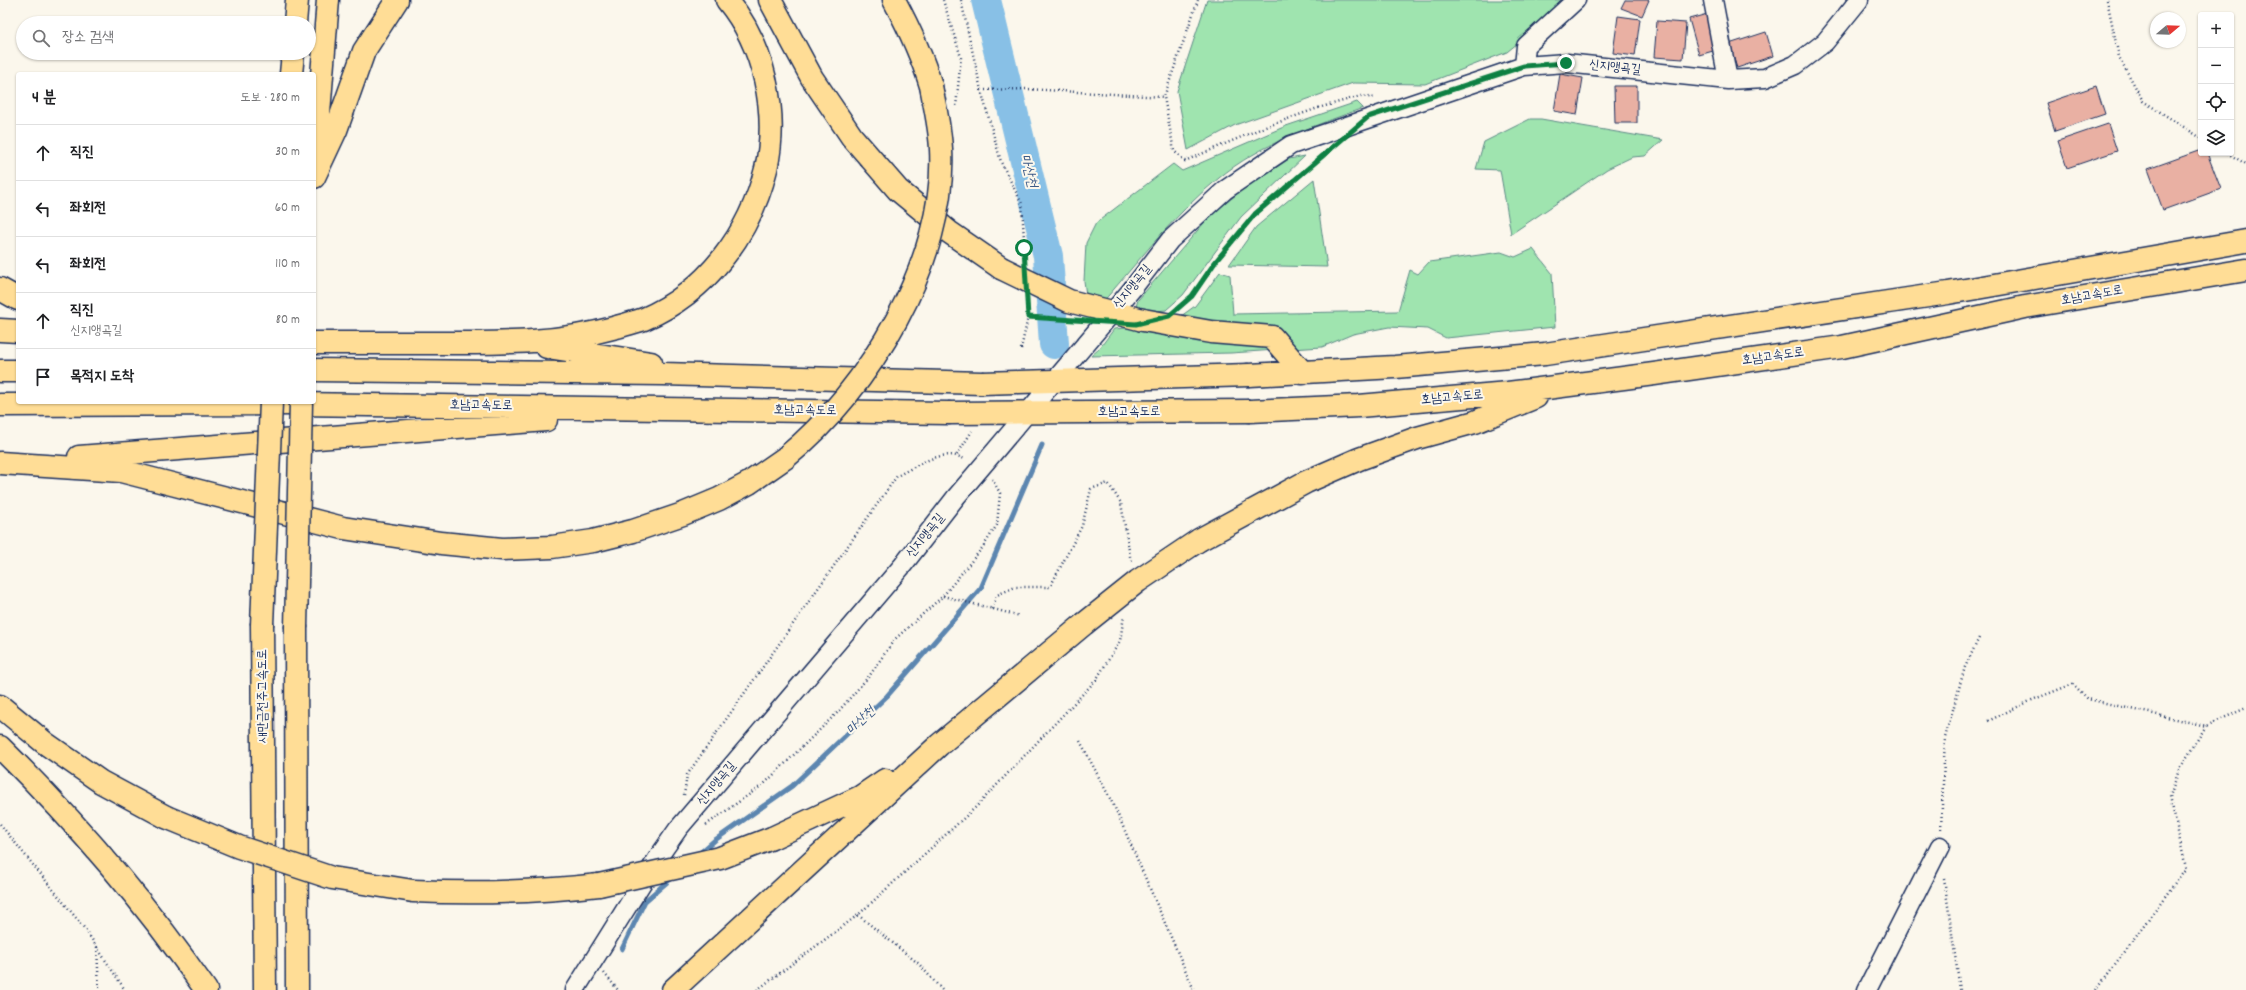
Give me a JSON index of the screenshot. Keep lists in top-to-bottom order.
{
  "streets": {
    "highway": ["호남고속도로", "새만금전주고속도로"],
    "street": ["신지앵곡길"]
  },
  "water": ["마산천"],
  "north": "right",
  "page": {
    "map_buttons": ["+", "−"],
    "search": "장소 검색",
    "heading": ["4 분", "도보 · 280 m"],
    "list": [
      ["직진", "30 m"],
      ["좌회전", "60 m"],
      ["좌회전", "110 m"],
      ["직진", "신지앵곡길", "80 m"],
      "목적지 도착"
    ]
  }
}
